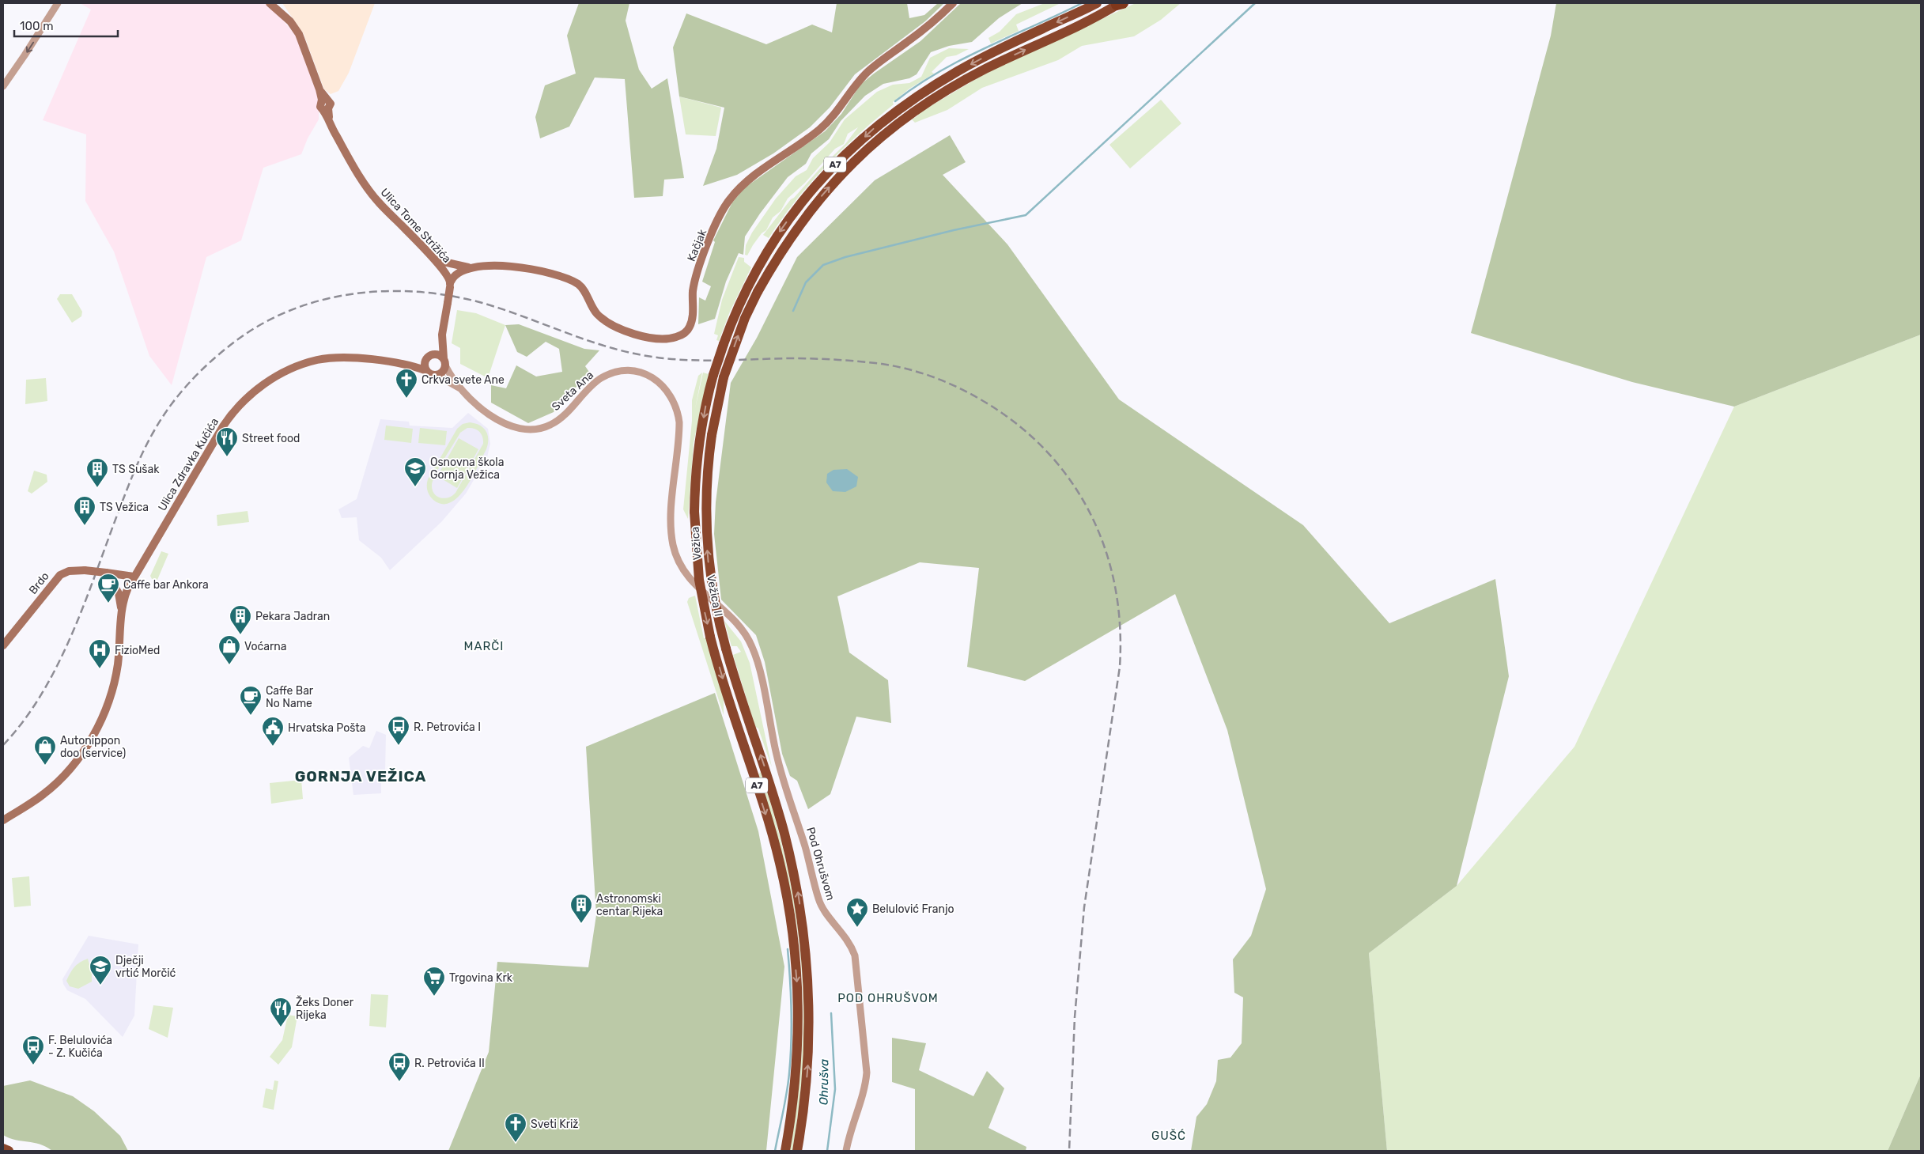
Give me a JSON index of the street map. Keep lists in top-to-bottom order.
{
  "streets": {
    "highway": ["A7", "Vežica", "Vežica II"],
    "main road": [
      "Ulica Tome Strižića",
      "Kačjak",
      "Ulica Zdravka Kučića",
      "Brdo"
    ],
    "street": ["Sveta Ana", "Pod Ohrušvom"]
  },
  "crossings": [
    ["A7", "Vežica"],
    ["A7", "Vežica II"],
    ["Ulica Tome Strižića", "Kačjak"],
    ["Sveta Ana", "Ulica Zdravka Kučića"],
    ["Sveta Ana", "Pod Ohrušvom"],
    ["Ulica Zdravka Kučića", "Brdo"],
    ["Vežica", "Vežica II"]
  ],
  "one_way": ["Vežica", "Vežica II"],
  "districts": [
    "MARČI",
    "GORNJA VEŽICA",
    "POD OHRUŠVOM",
    "GUŠĆ"
  ],
  "water": ["Ohrušva"],
  "places": {
    "church": ["Crkva svete Ane", "Sveti Križ"],
    "restaurant": ["Street food", "Žeks Doner Rijeka"],
    "school or university": ["Osnovna škola Gornja Vežica", "Dječji vrtić Morčić"],
    "building": [
      "TS Sušak",
      "TS Vežica",
      "Pekara Jadran",
      "Astronomski centar Rijeka"
    ],
    "cafe": ["Caffe bar Ankora", "Caffe Bar No Name"],
    "shop": ["Voćarna", "Autonippon doo (service)"],
    "hospital": ["FizioMed"],
    "bus stop": ["R. Petrovića I", "F. Belulovića - Z. Kučića", "R. Petrovića II"],
    "public building": ["Hrvatska Pošta"],
    "place": ["Belulović Franjo"],
    "supermarket": ["Trgovina Krk"]
  },
  "scale_bar": "100 m"
}
